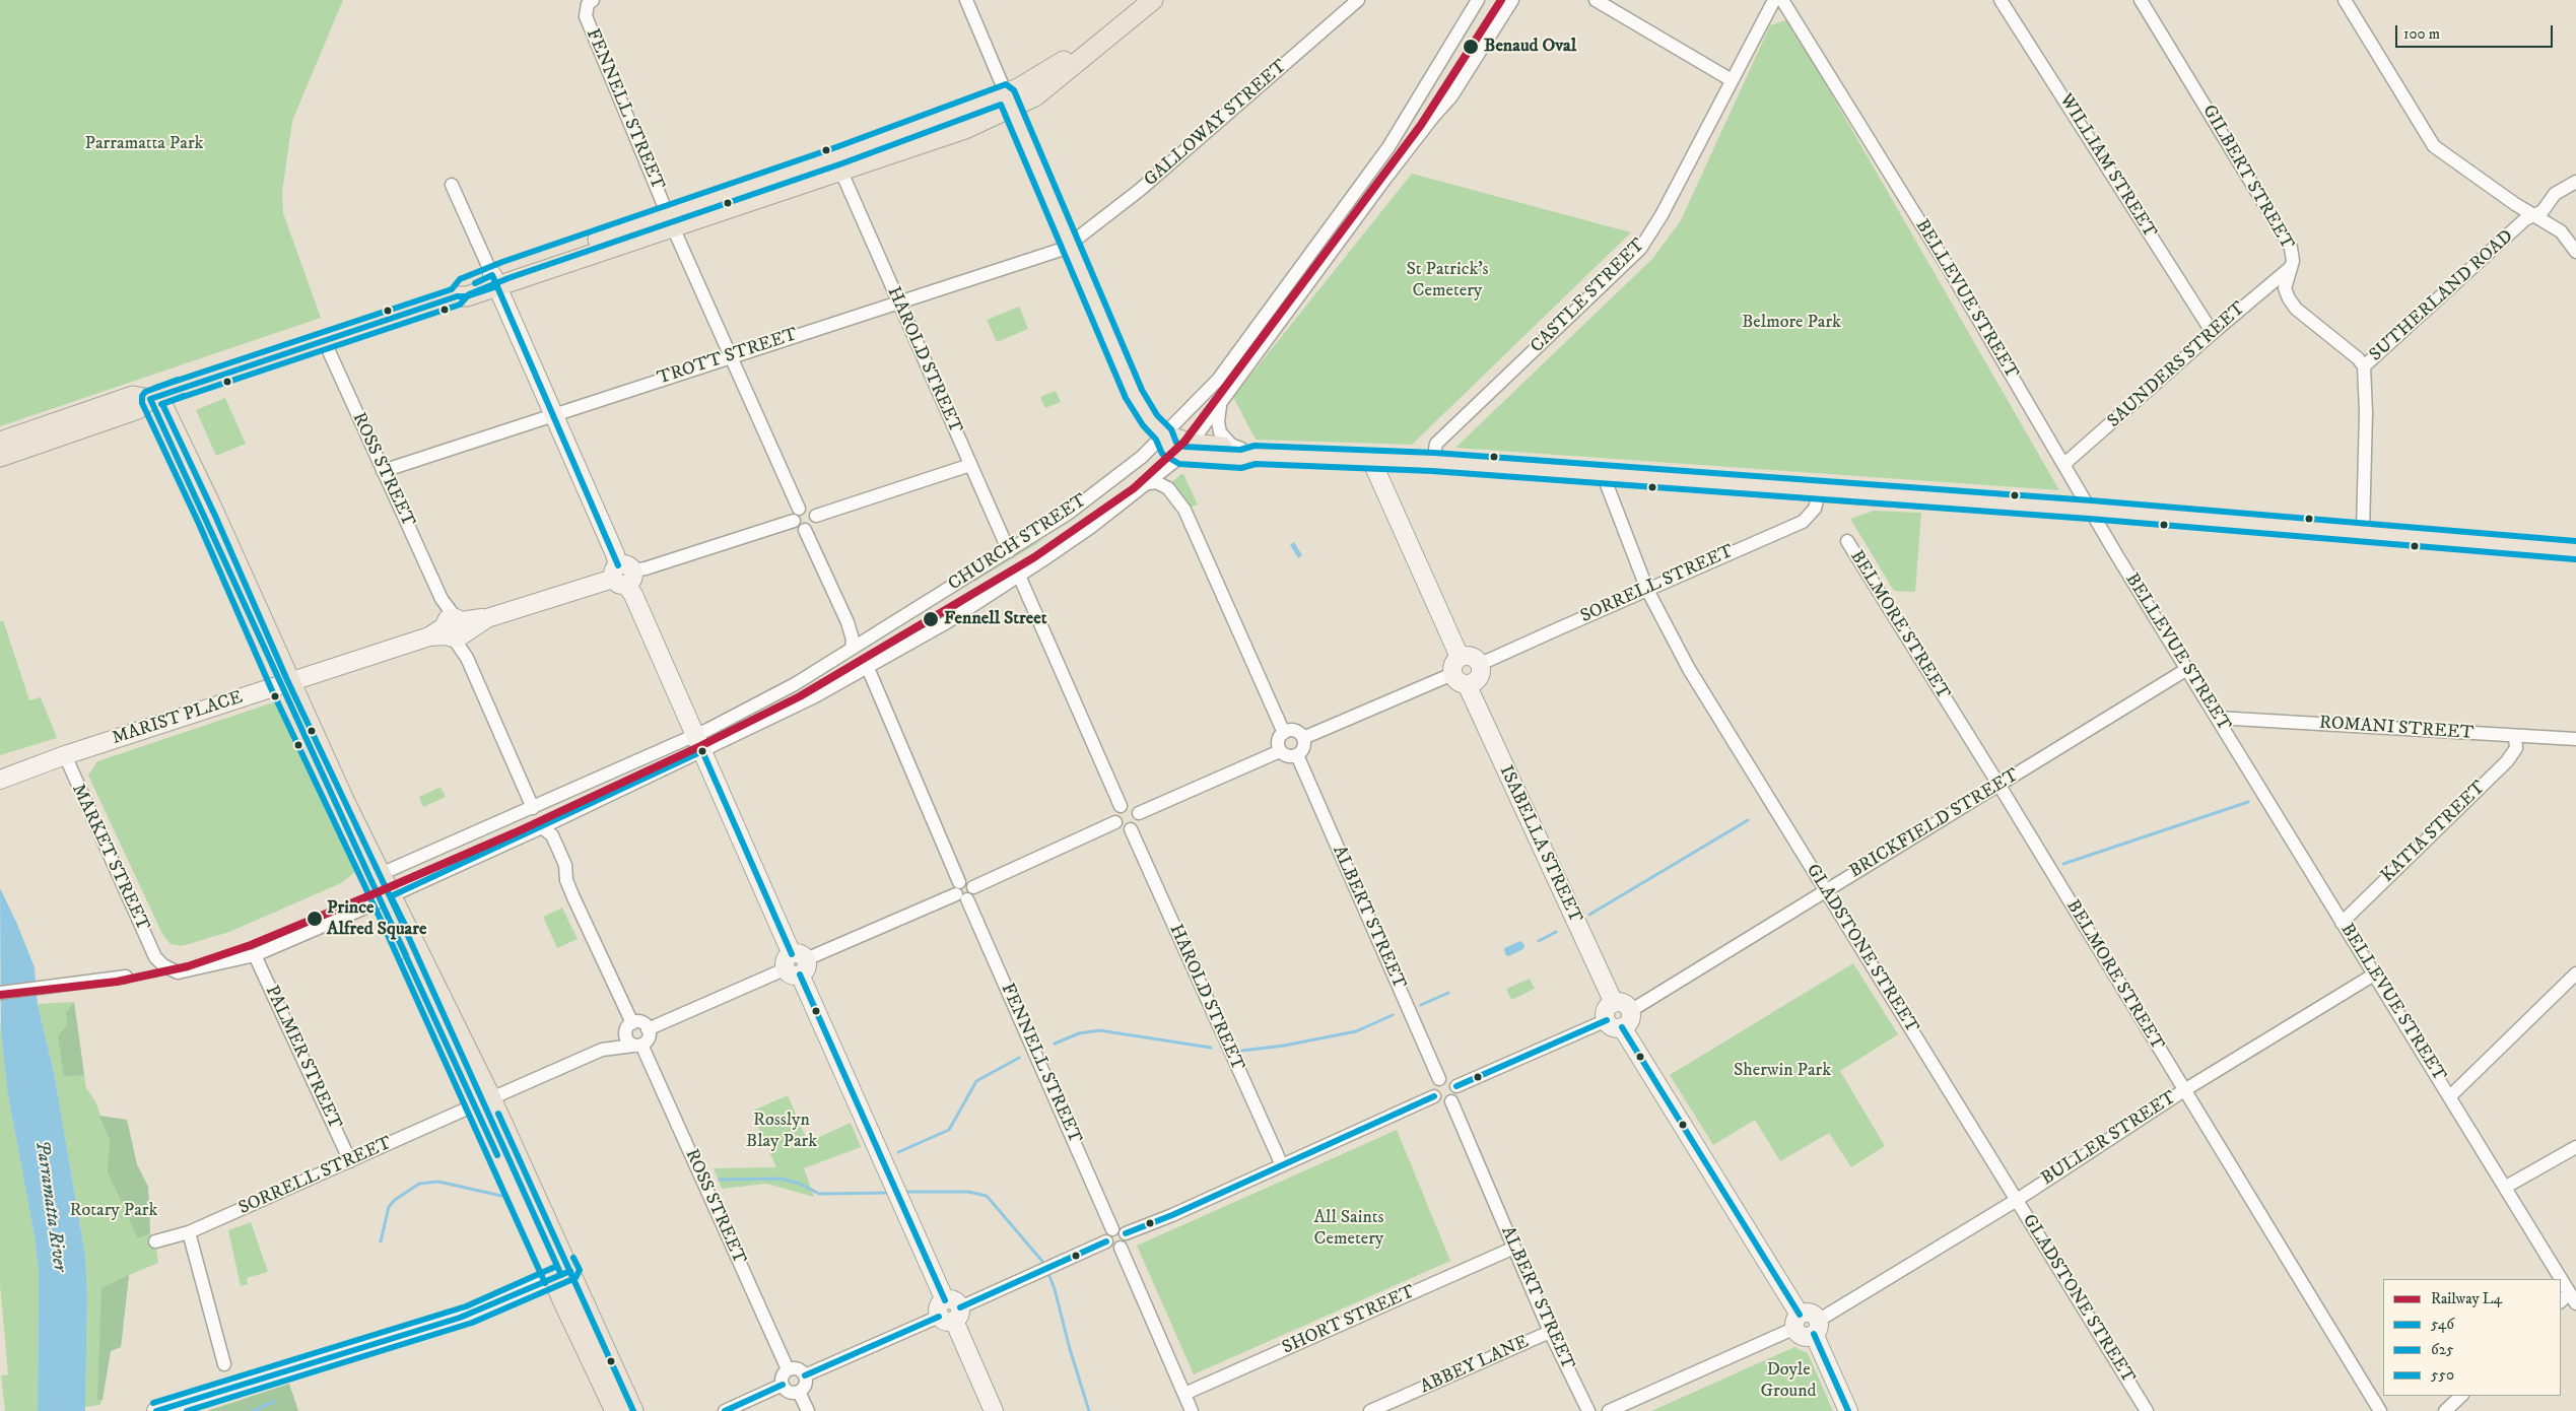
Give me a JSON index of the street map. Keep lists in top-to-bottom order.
{
  "streets": {
    "street": [
      "FENNELL STREET",
      "GALLOWAY STREET",
      "WILLIAM STREET",
      "GILBERT STREET",
      "CASTLE STREET",
      "SUTHERLAND ROAD",
      "BELLEVUE STREET",
      "TROTT STREET",
      "HAROLD STREET",
      "SAUNDERS STREET",
      "ROSS STREET",
      "CHURCH STREET",
      "SORRELL STREET",
      "BELMORE STREET",
      "MARIST PLACE",
      "ROMANI STREET",
      "BRICKFIELD STREET",
      "KATIA STREET",
      "ISABELLA STREET",
      "MARKET STREET",
      "ALBERT STREET",
      "GLADSTONE STREET",
      "PALMER STREET",
      "BULLER STREET",
      "SHORT STREET",
      "ABBEY LANE"
    ]
  },
  "crossings": [
    ["FENNELL STREET", "TROTT STREET"],
    ["GALLOWAY STREET", "TROTT STREET"],
    ["WILLIAM STREET", "SAUNDERS STREET"],
    ["GILBERT STREET", "SUTHERLAND ROAD"],
    ["GILBERT STREET", "SAUNDERS STREET"],
    ["BELLEVUE STREET", "SAUNDERS STREET"],
    ["BELLEVUE STREET", "ROMANI STREET"],
    ["BELLEVUE STREET", "BRICKFIELD STREET"],
    ["BELLEVUE STREET", "KATIA STREET"],
    ["BELLEVUE STREET", "BULLER STREET"],
    ["TROTT STREET", "HAROLD STREET"],
    ["TROTT STREET", "ROSS STREET"],
    ["HAROLD STREET", "CHURCH STREET"],
    ["ROSS STREET", "CHURCH STREET"],
    ["ROSS STREET", "MARIST PLACE"],
    ["CHURCH STREET", "MARKET STREET"],
    ["CHURCH STREET", "PALMER STREET"],
    ["SORRELL STREET", "ISABELLA STREET"],
    ["SORRELL STREET", "GLADSTONE STREET"],
    ["SORRELL STREET", "PALMER STREET"],
    ["BELMORE STREET", "BRICKFIELD STREET"],
    ["BELMORE STREET", "BULLER STREET"],
    ["MARIST PLACE", "MARKET STREET"],
    ["ROMANI STREET", "KATIA STREET"],
    ["BRICKFIELD STREET", "ISABELLA STREET"],
    ["BRICKFIELD STREET", "GLADSTONE STREET"],
    ["ALBERT STREET", "SHORT STREET"],
    ["ALBERT STREET", "ABBEY LANE"],
    ["GLADSTONE STREET", "BULLER STREET"]
  ],
  "water": ["Parramatta River"],
  "parks": [
    "Parramatta Park",
    "St Patrick's Cemetery",
    "Belmore Park",
    "Sherwin Park",
    "Rosslyn Blay Park",
    "Rotary Park",
    "All Saints Cemetery",
    "Doyle Ground"
  ],
  "places": ["Benaud Oval", "Fennell Street", "Prince Alfred Square"],
  "lines": [
    "rail line L4",
    "transit line 550",
    "transit line 625",
    "transit line 546"
  ],
  "legend": [
    "Railway L4",
    "546",
    "625",
    "550"
  ],
  "scale_bar": "100 m"
}
